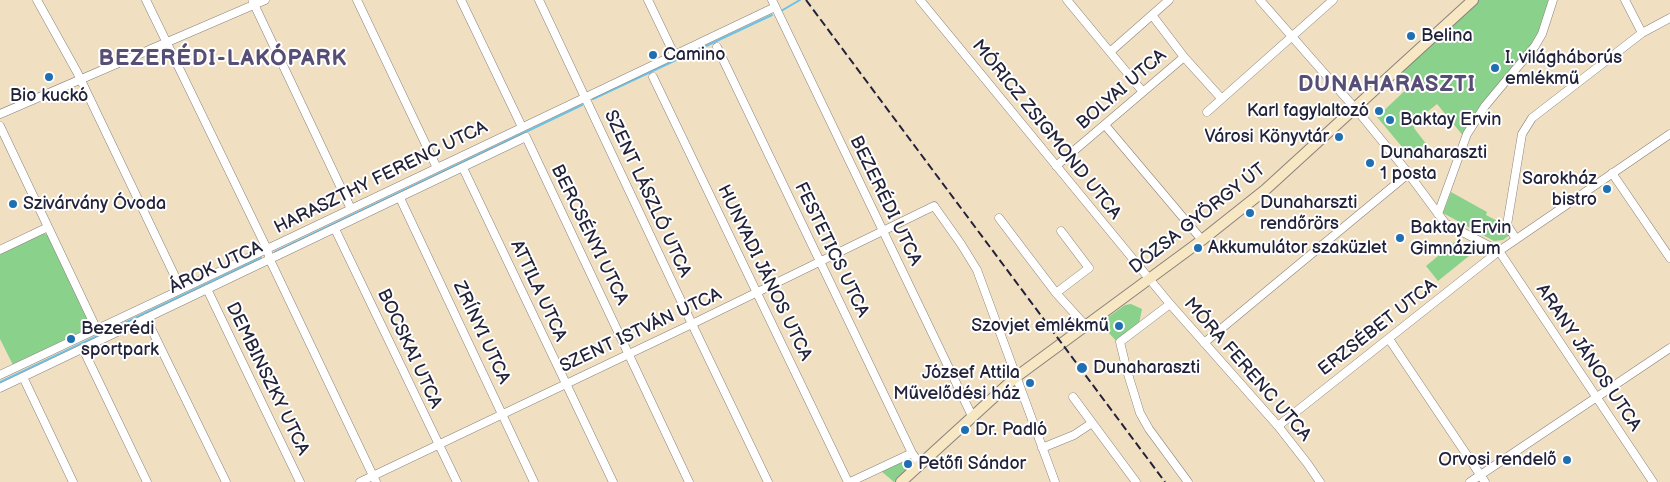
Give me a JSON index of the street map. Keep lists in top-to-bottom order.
{
  "streets": {
    "main road": ["DÓZSA GYÖRGY ÚT"],
    "street": [
      "BOLYAI UTCA",
      "MÓRICZ ZSIGMOND UTCA",
      "HARASZTHY FERENC UTCA",
      "SZENT LÁSZLÓ UTCA",
      "BEZERÉDI UTCA",
      "BERCSÉNYI UTCA",
      "FESTETICS UTCA",
      "ÁROK UTCA",
      "HUNYADI JÁNOS UTCA",
      "ATTILA UTCA",
      "ERZSÉBET UTCA",
      "SZENT ISTVÁN UTCA",
      "ZRÍNYI UTCA",
      "BOCSKAI UTCA",
      "ARANY JÁNOS UTCA",
      "MÓRA FERENC UTCA",
      "DEMBINSZKY UTCA"
    ]
  },
  "crossings": [
    ["BOLYAI UTCA", "MÓRICZ ZSIGMOND UTCA"],
    ["MÓRICZ ZSIGMOND UTCA", "DÓZSA GYÖRGY ÚT"],
    ["MÓRICZ ZSIGMOND UTCA", "MÓRA FERENC UTCA"],
    ["HARASZTHY FERENC UTCA", "SZENT LÁSZLÓ UTCA"],
    ["HARASZTHY FERENC UTCA", "BEZERÉDI UTCA"],
    ["SZENT LÁSZLÓ UTCA", "SZENT ISTVÁN UTCA"],
    ["BEZERÉDI UTCA", "DÓZSA GYÖRGY ÚT"],
    ["BEZERÉDI UTCA", "SZENT ISTVÁN UTCA"],
    ["DÓZSA GYÖRGY ÚT", "FESTETICS UTCA"],
    ["DÓZSA GYÖRGY ÚT", "SZENT ISTVÁN UTCA"],
    ["DÓZSA GYÖRGY ÚT", "MÓRA FERENC UTCA"],
    ["BERCSÉNYI UTCA", "ÁROK UTCA"],
    ["BERCSÉNYI UTCA", "SZENT ISTVÁN UTCA"],
    ["FESTETICS UTCA", "SZENT ISTVÁN UTCA"],
    ["ÁROK UTCA", "ATTILA UTCA"],
    ["ÁROK UTCA", "ZRÍNYI UTCA"],
    ["ÁROK UTCA", "BOCSKAI UTCA"],
    ["ÁROK UTCA", "DEMBINSZKY UTCA"],
    ["HUNYADI JÁNOS UTCA", "SZENT ISTVÁN UTCA"],
    ["ATTILA UTCA", "SZENT ISTVÁN UTCA"],
    ["ERZSÉBET UTCA", "ARANY JÁNOS UTCA"],
    ["ERZSÉBET UTCA", "MÓRA FERENC UTCA"],
    ["SZENT ISTVÁN UTCA", "ZRÍNYI UTCA"],
    ["SZENT ISTVÁN UTCA", "BOCSKAI UTCA"]
  ],
  "districts": ["BEZERÉDI-LAKÓPARK", "DUNAHARASZTI"],
  "places": [
    "Belina",
    "Camino",
    "I. világháborús emlékmű",
    "Bio kuckó",
    "Karl fagylaltozó",
    "Baktay Ervin",
    "Városi Könyvtár",
    "Dunaharaszti 1 posta",
    "Sarokház bistro",
    "Szivárvány Óvoda",
    "Dunaharszti rendőrörs",
    "Baktay Ervin Gimnázium",
    "Akkumulátor szaküzlet",
    "Szovjet emlékmű",
    "Bezerédi sportpark",
    "Dunaharaszti",
    "József Attila Művelődési ház",
    "Dr. Padló",
    "Orvosi rendelő",
    "Petőfi Sándor"
  ]
}
